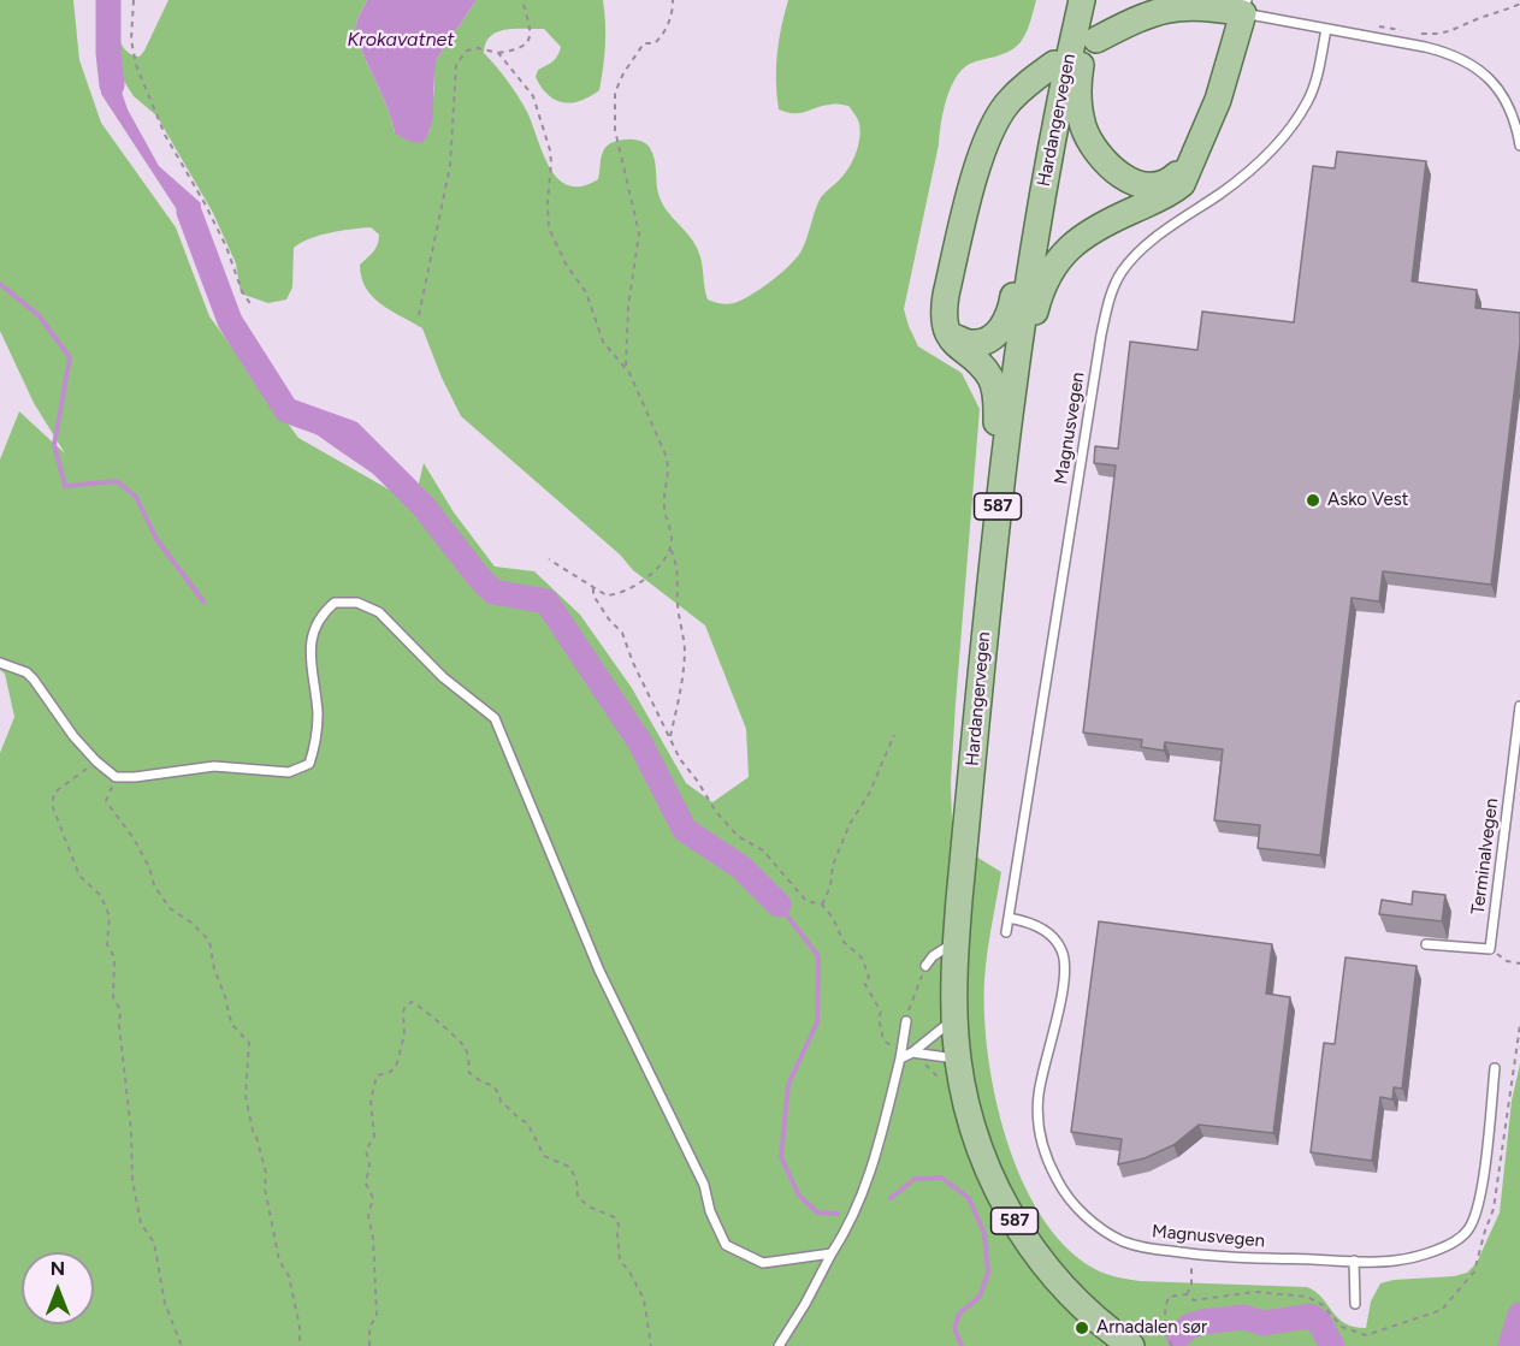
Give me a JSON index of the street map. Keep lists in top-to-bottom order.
{
  "streets": {
    "main road": ["Hardangervegen", "587"],
    "lane": ["Magnusvegen", "Terminalvegen"]
  },
  "crossings": [
    ["Hardangervegen", "587"]
  ],
  "water": ["Krokavatnet"],
  "places": ["Asko Vest", "Arnadalen sør"],
  "north": "top"
}
